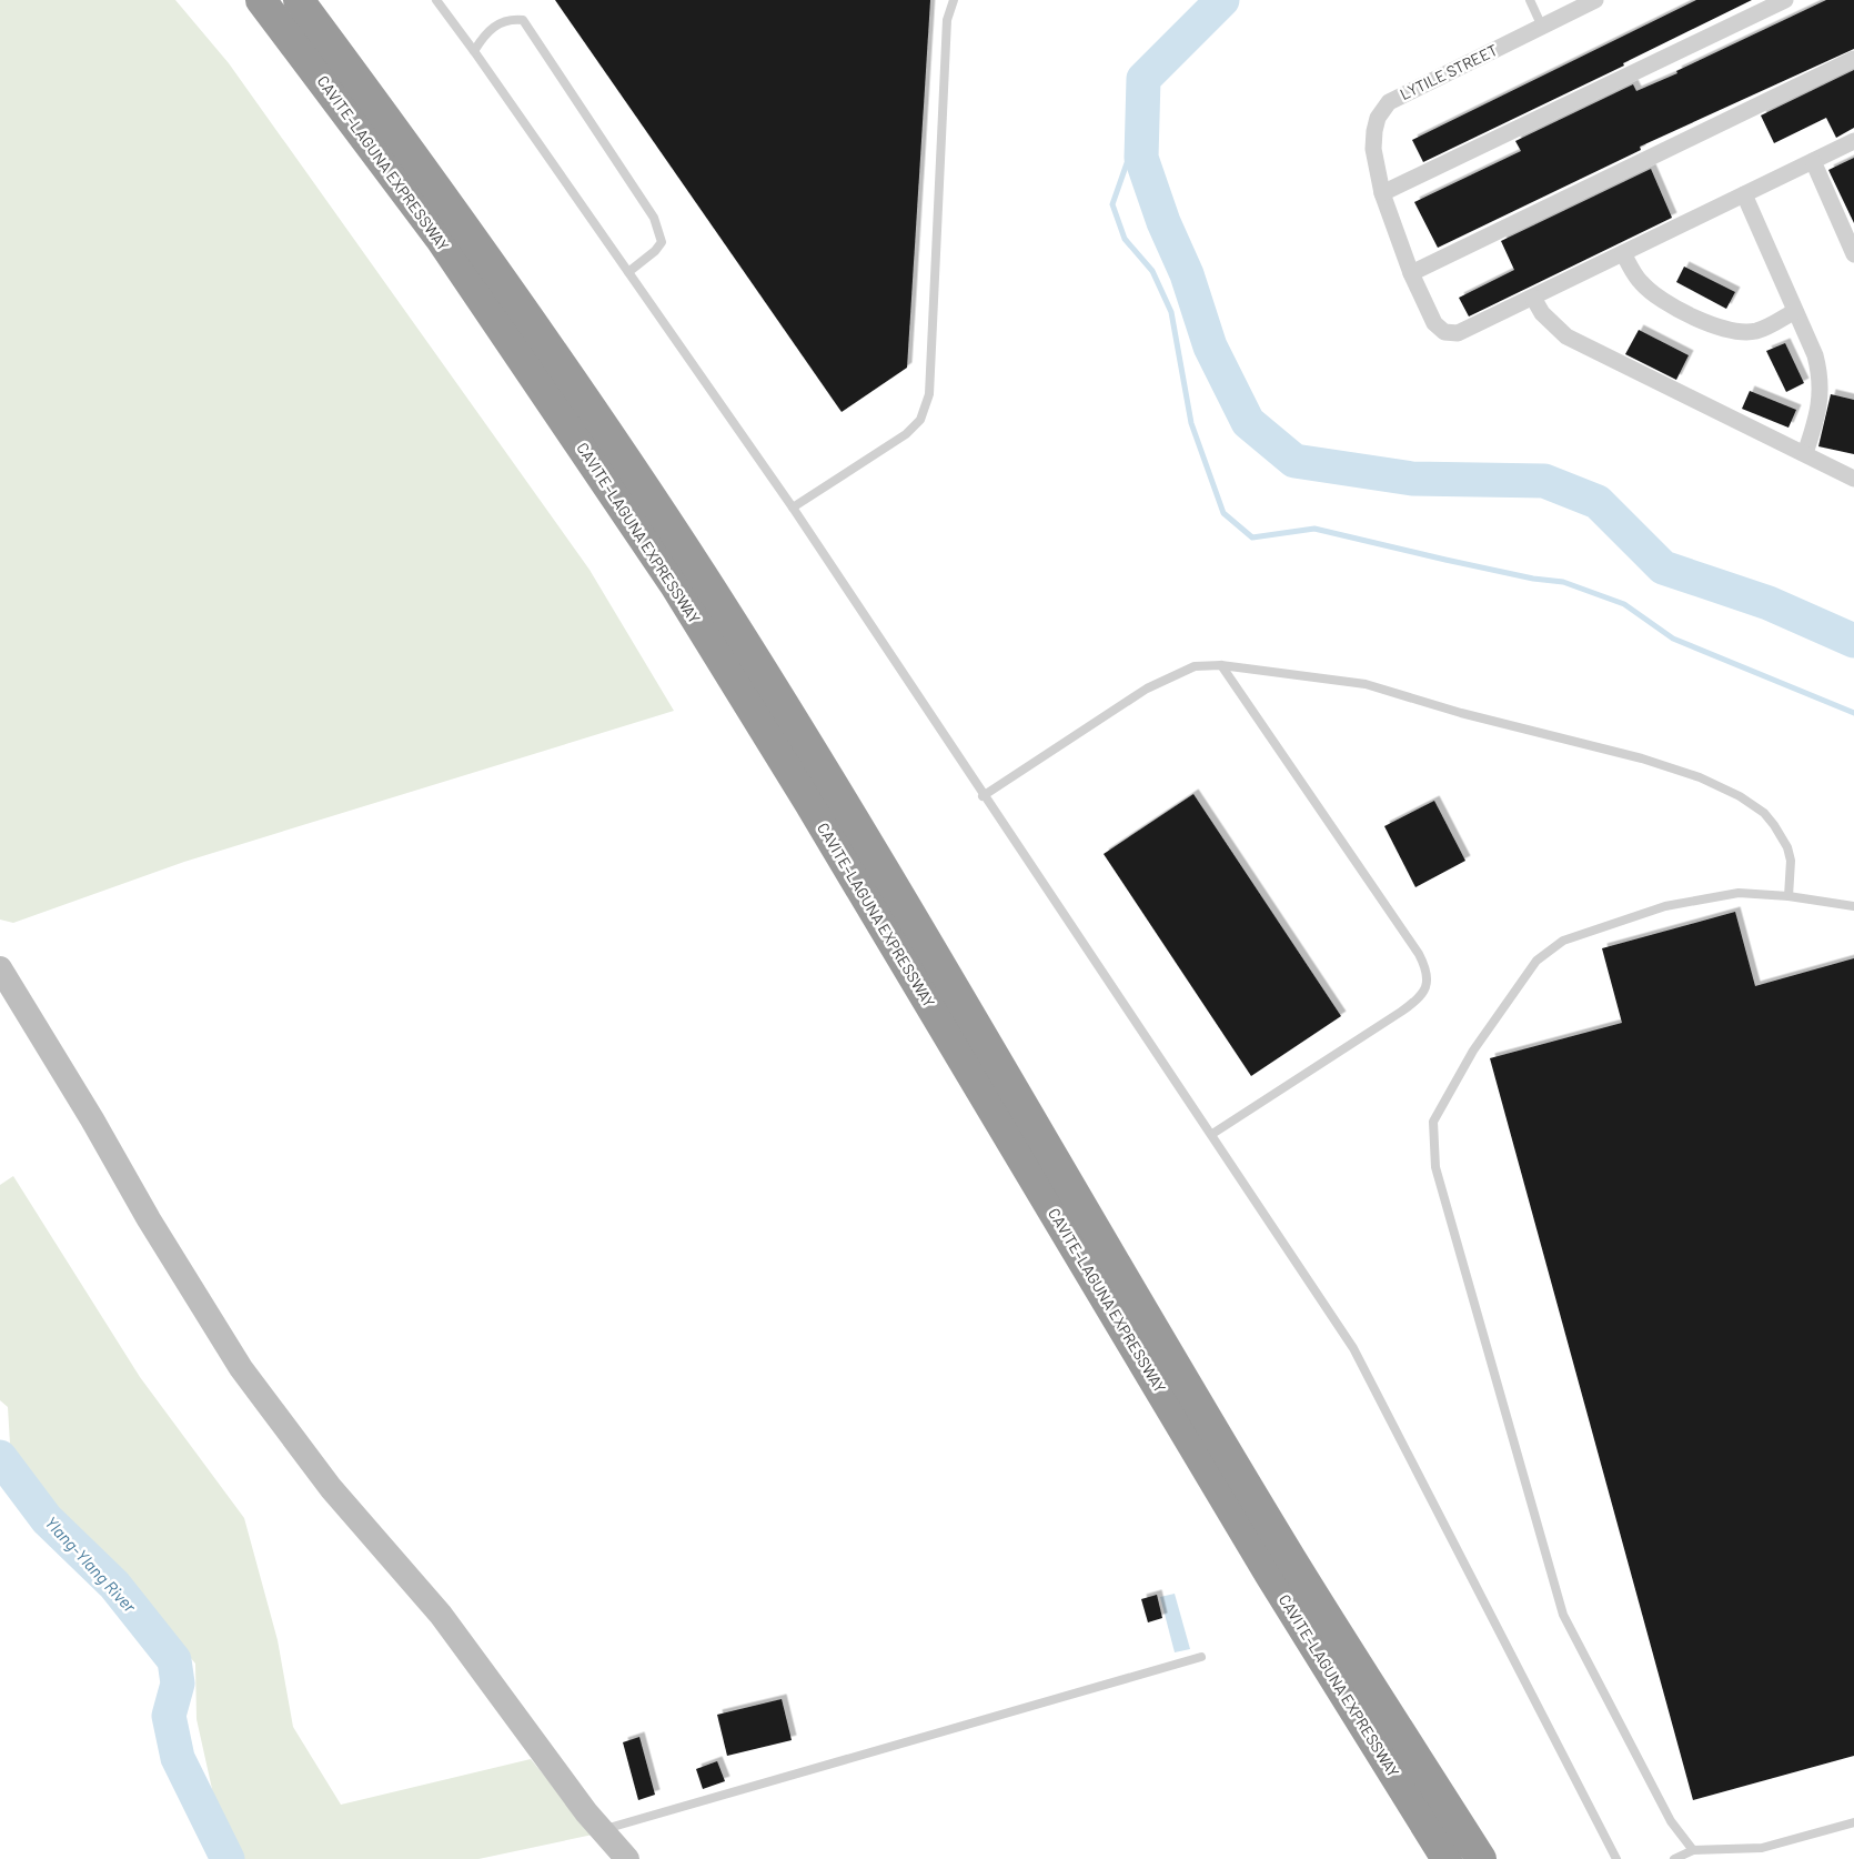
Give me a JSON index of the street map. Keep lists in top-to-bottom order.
{
  "streets": {
    "highway": ["CAVITE–LAGUNA EXPRESSWAY"],
    "street": ["LYTILE STREET"]
  },
  "water": ["Ylang-Ylang River"]
}
